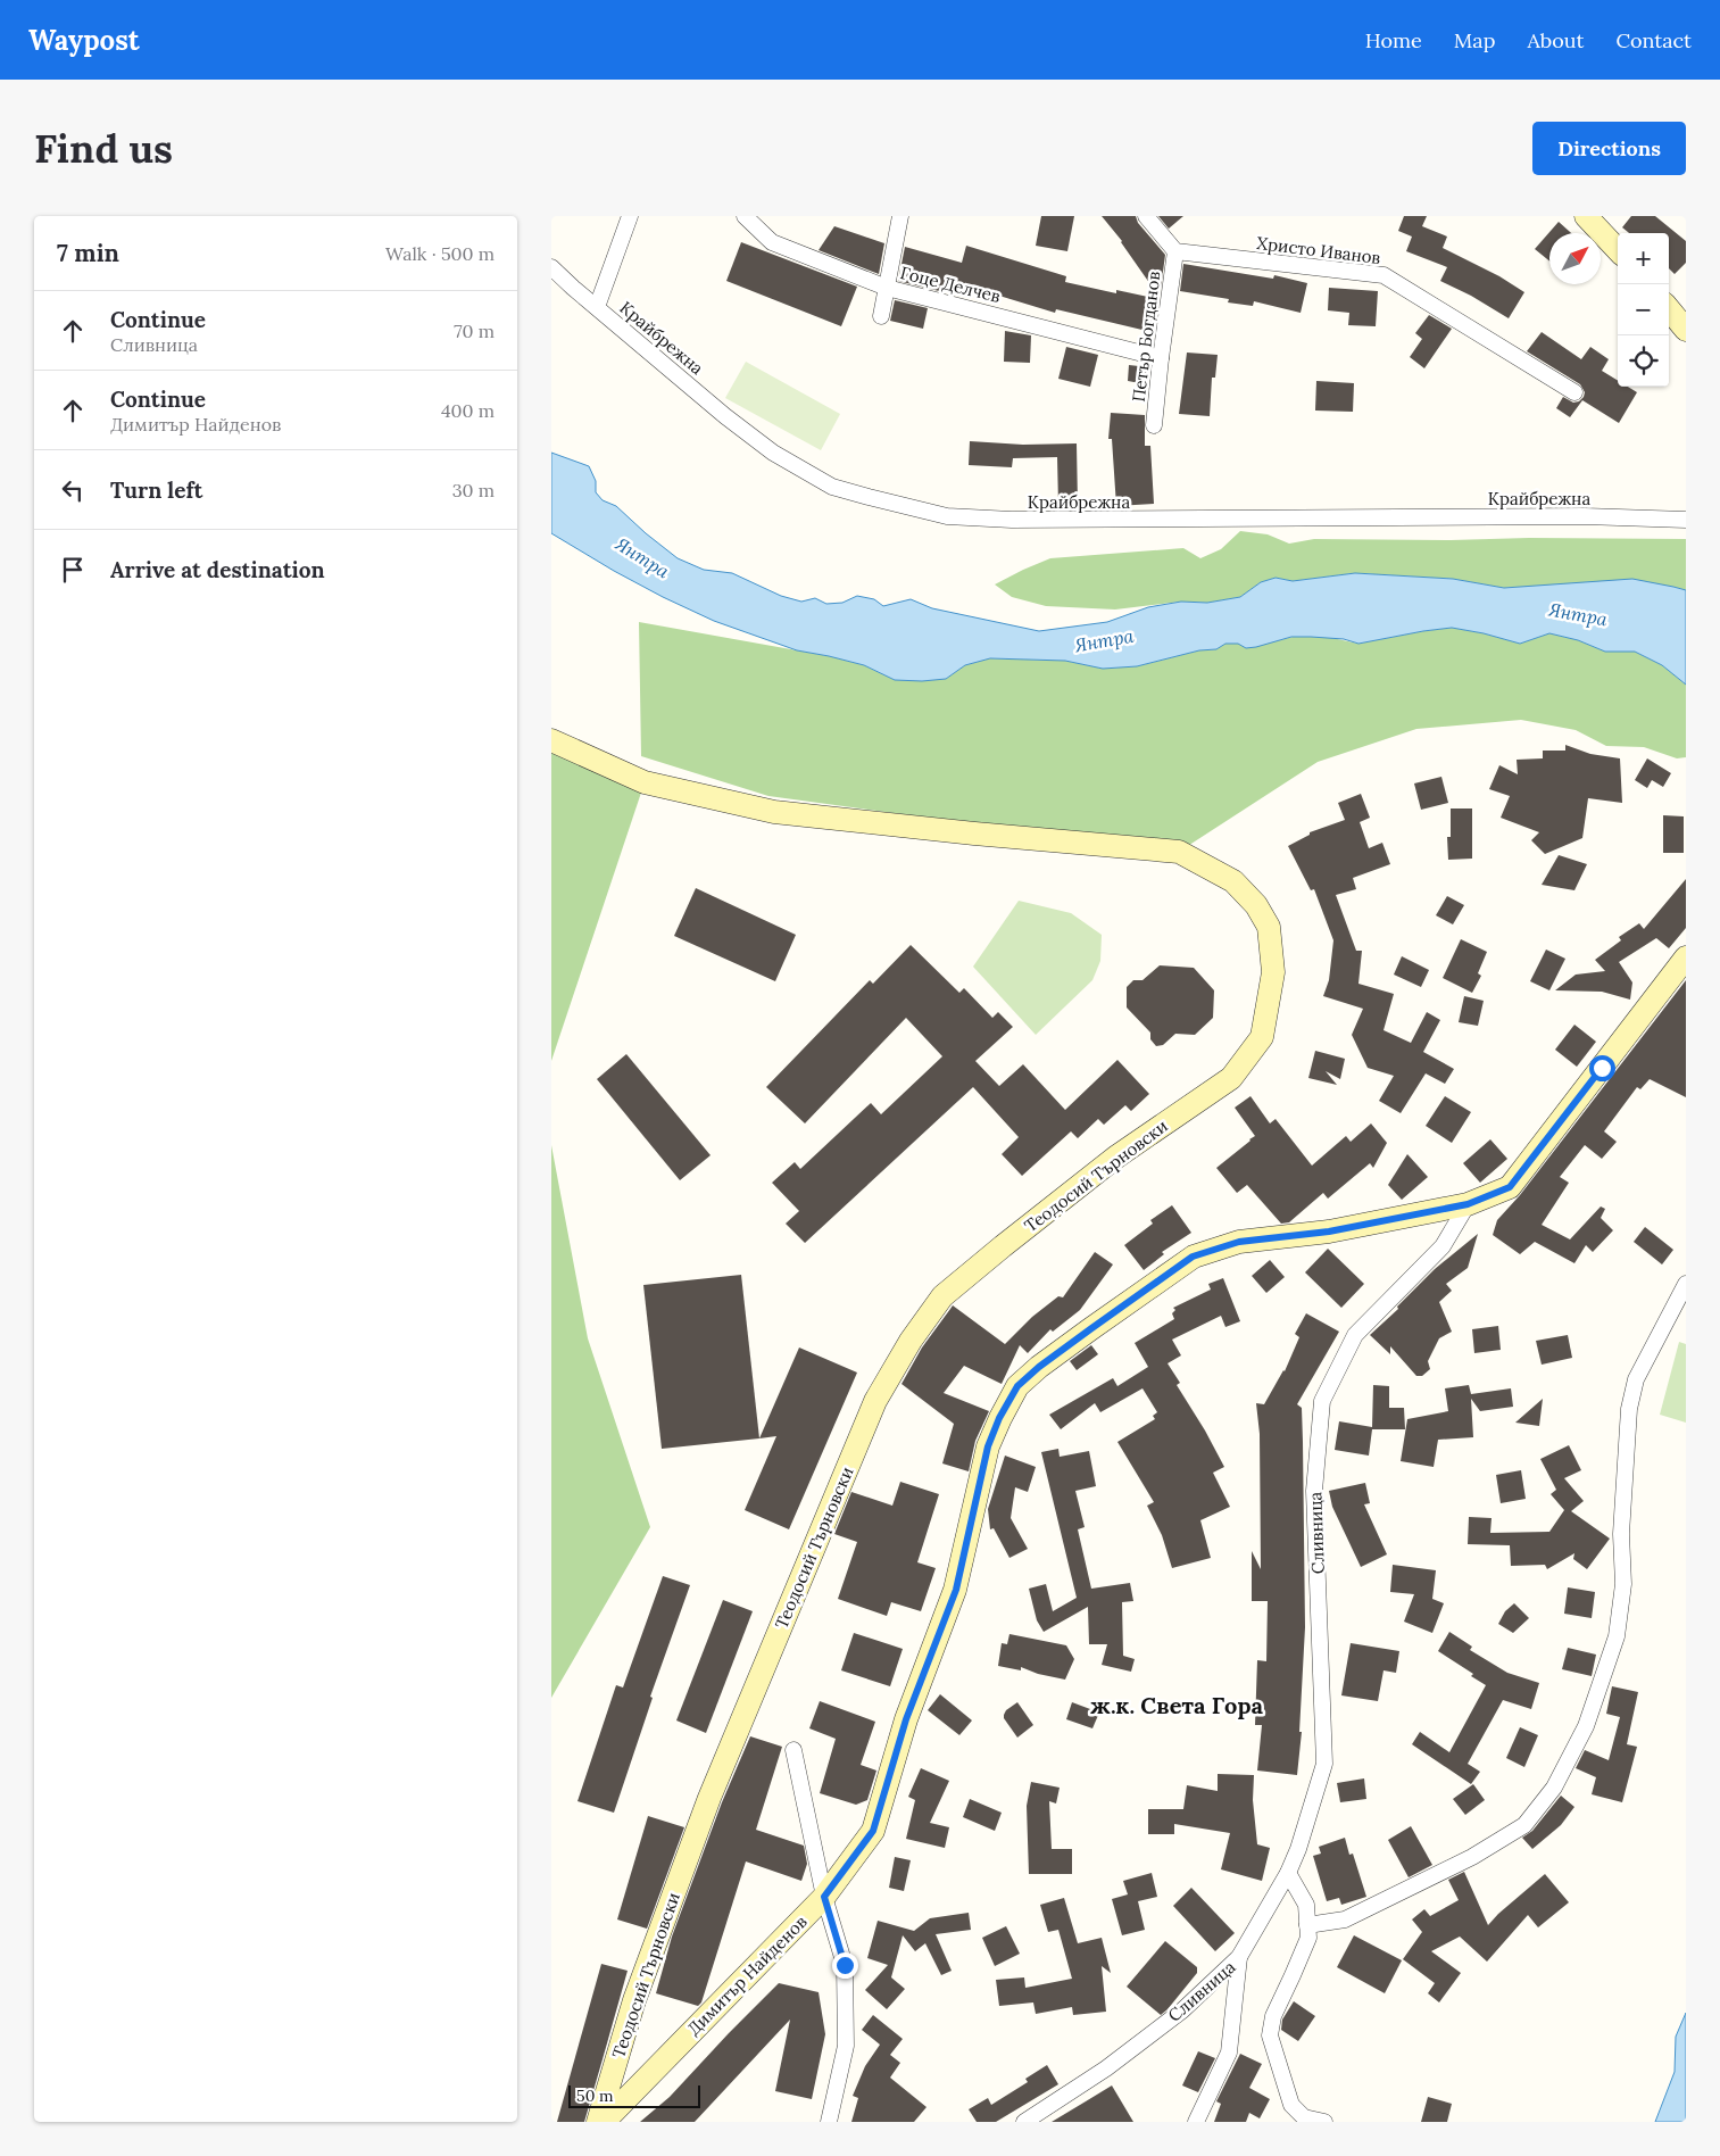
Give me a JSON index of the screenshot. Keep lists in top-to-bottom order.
{
  "streets": {
    "street": [
      "Христо Иванов",
      "Гоце Делчев",
      "Петър Богданов",
      "Крайбрежна",
      "Теодосий Търновски",
      "Сливница",
      "Димитър Найденов"
    ]
  },
  "crossings": [
    ["Христо Иванов", "Петър Богданов"],
    ["Гоце Делчев", "Петър Богданов"],
    ["Сливница", "Димитър Найденов"]
  ],
  "districts": ["ж.к. Света Гора"],
  "water": ["Янтра"],
  "scale_bar": "50 m",
  "north": "top right",
  "page": {
    "header": "Waypost",
    "nav": [
      "Home",
      "Map",
      "About",
      "Contact"
    ],
    "buttons": "Directions",
    "title": "Find us",
    "heading": ["7 min", "Walk · 500 m"],
    "map_buttons": ["+", "−"],
    "list": [
      ["Continue", "Сливница", "70 m"],
      ["Continue", "Димитър Найденов", "400 m"],
      ["Turn left", "30 m"],
      "Arrive at destination"
    ],
    "scale": "50 m"
  }
}
